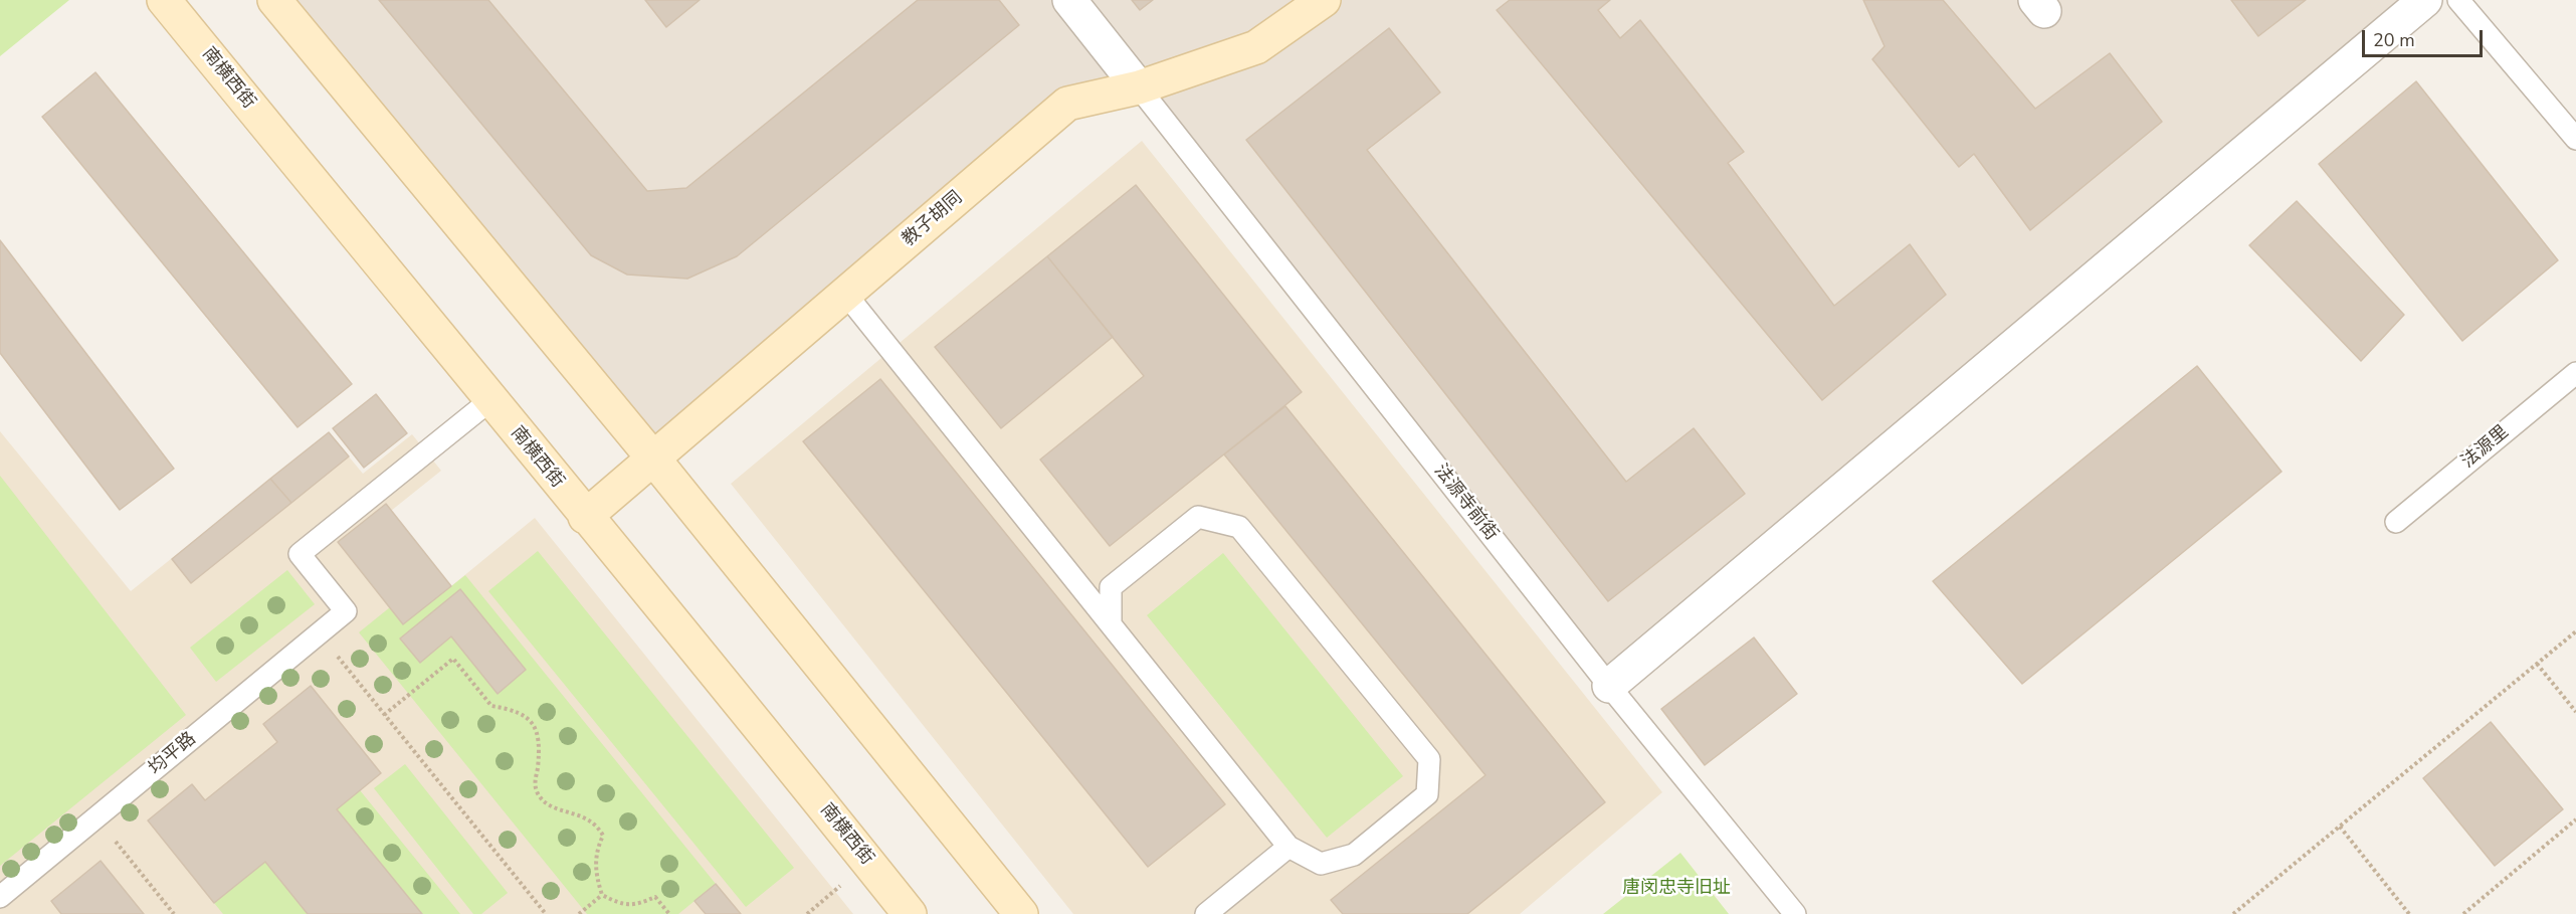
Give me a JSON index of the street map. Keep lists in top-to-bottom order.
{
  "streets": {
    "main road": ["南横西街", "教子胡同"],
    "lane": ["法源里", "法源寺前街", "均平路"]
  },
  "crossings": [
    ["南横西街", "教子胡同"],
    ["南横西街", "均平路"],
    ["教子胡同", "法源寺前街"]
  ],
  "parks": ["唐闵忠寺旧址"],
  "scale_bar": "20 m"
}
